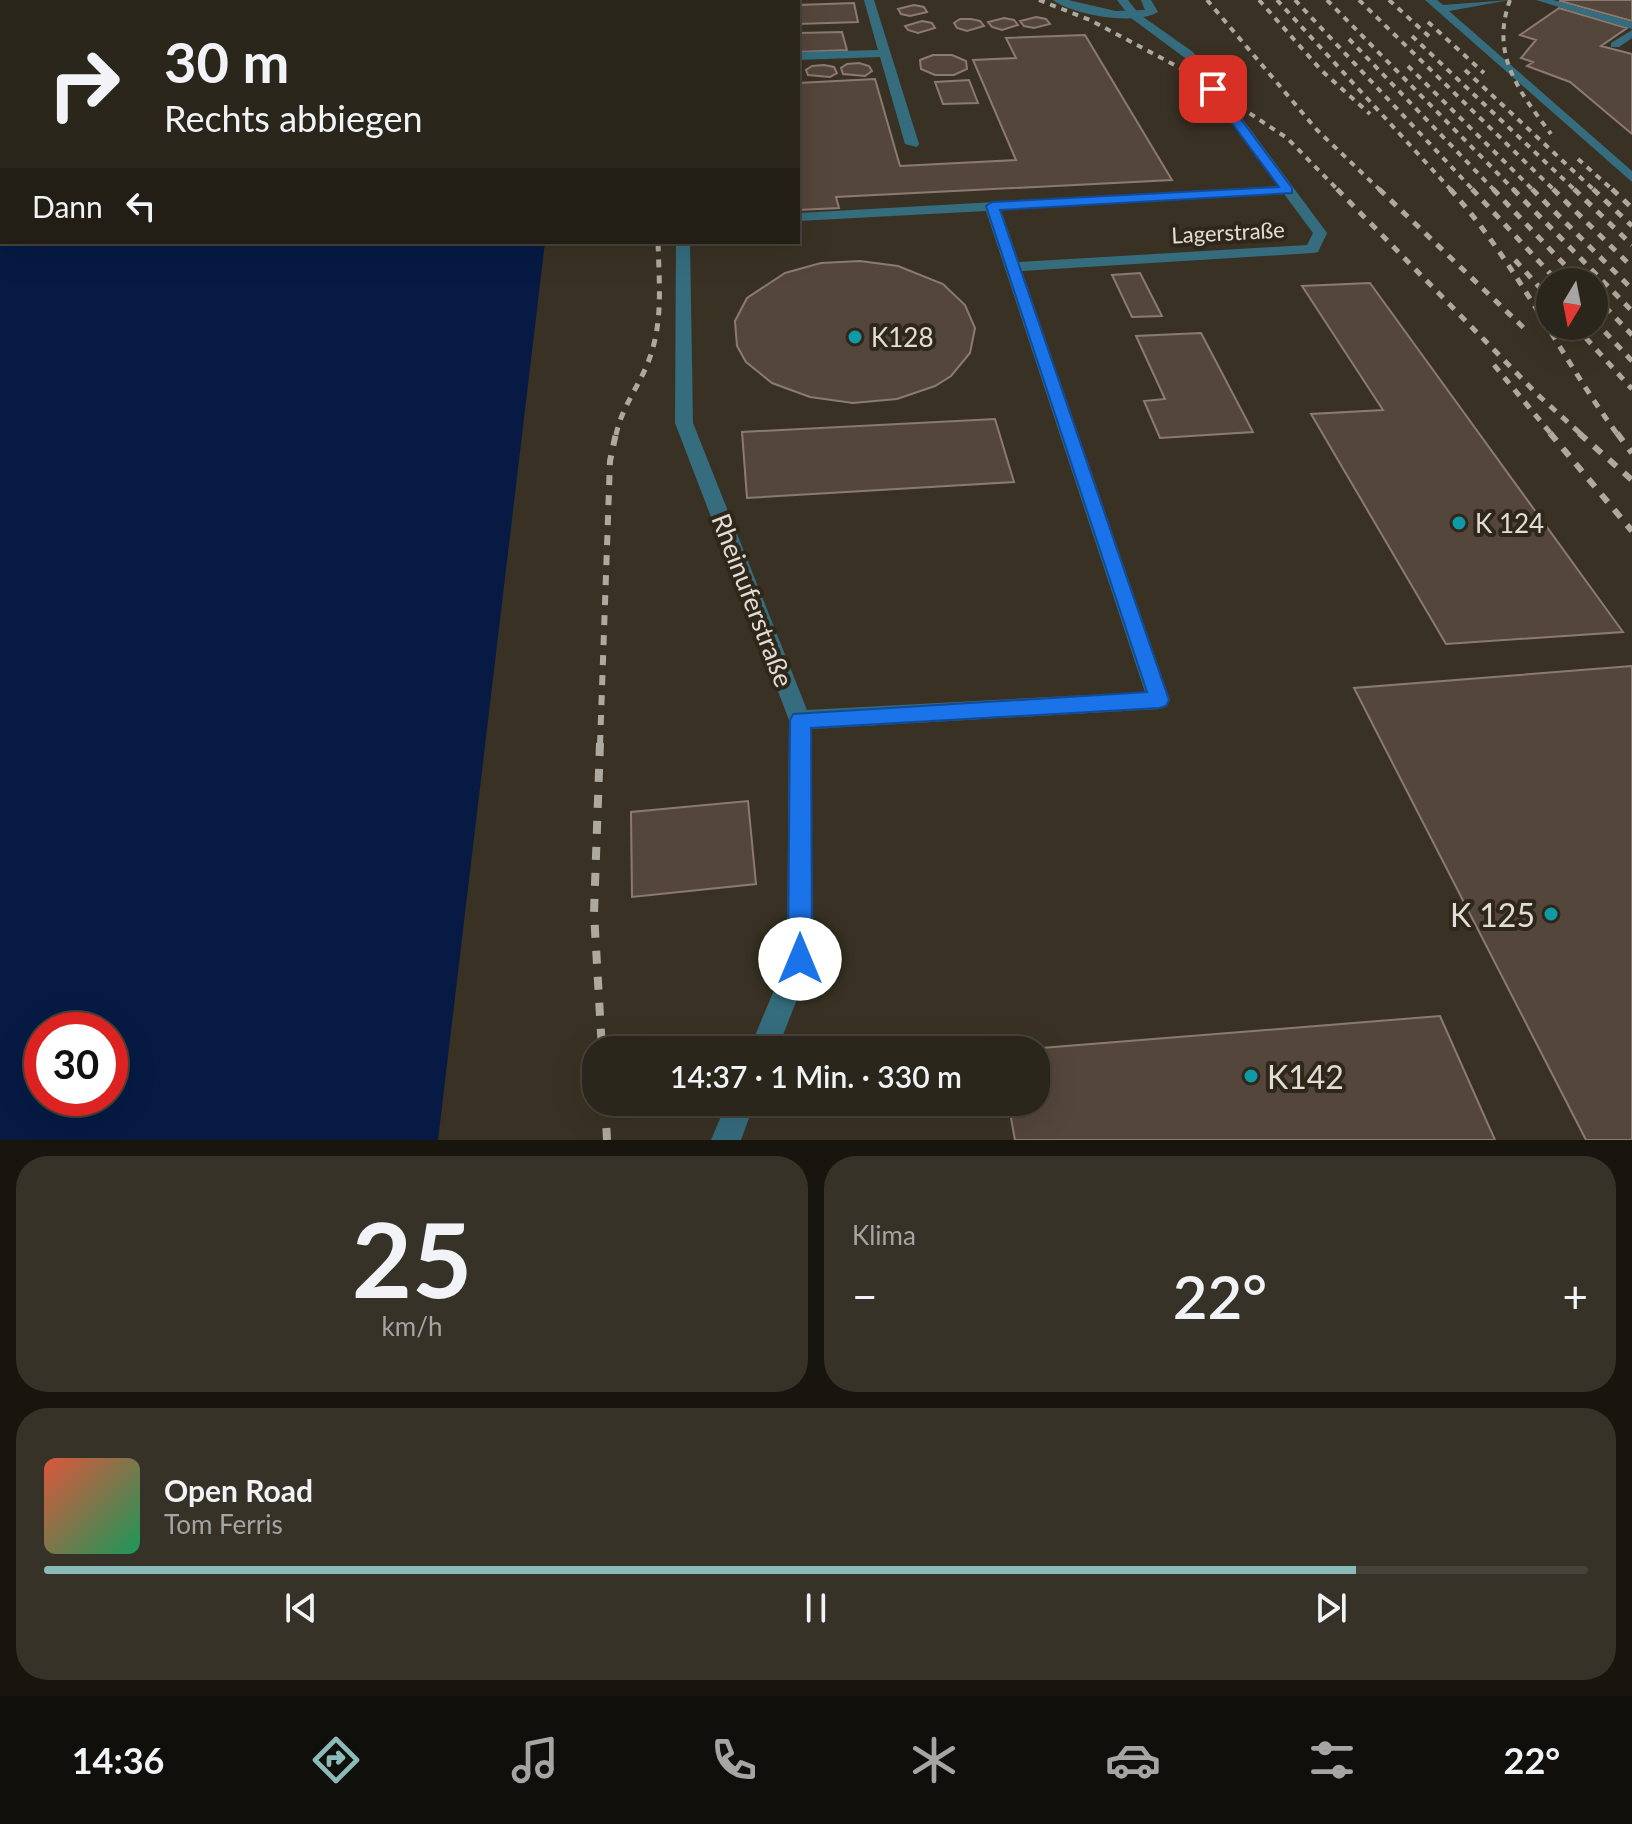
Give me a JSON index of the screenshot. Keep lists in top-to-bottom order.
{
  "streets": {
    "street": ["Lagerstraße", "Rheinuferstraße"]
  },
  "places": [
    "K128",
    "K 124",
    "K 125",
    "K142"
  ],
  "north": "bottom",
  "page": {
    "turn": ["30 m", "Rechts abbiegen"],
    "then": "Dann",
    "limit": "30",
    "trip": "14:37 · 1 Min. · 330 m",
    "tile": [
      ["25", "km/h"],
      "Klima"
    ],
    "heat": ["−", "22°", "+"],
    "song": ["Open Road", "Tom Ferris"],
    "tabs": ["14:36", "22°"]
  }
}
